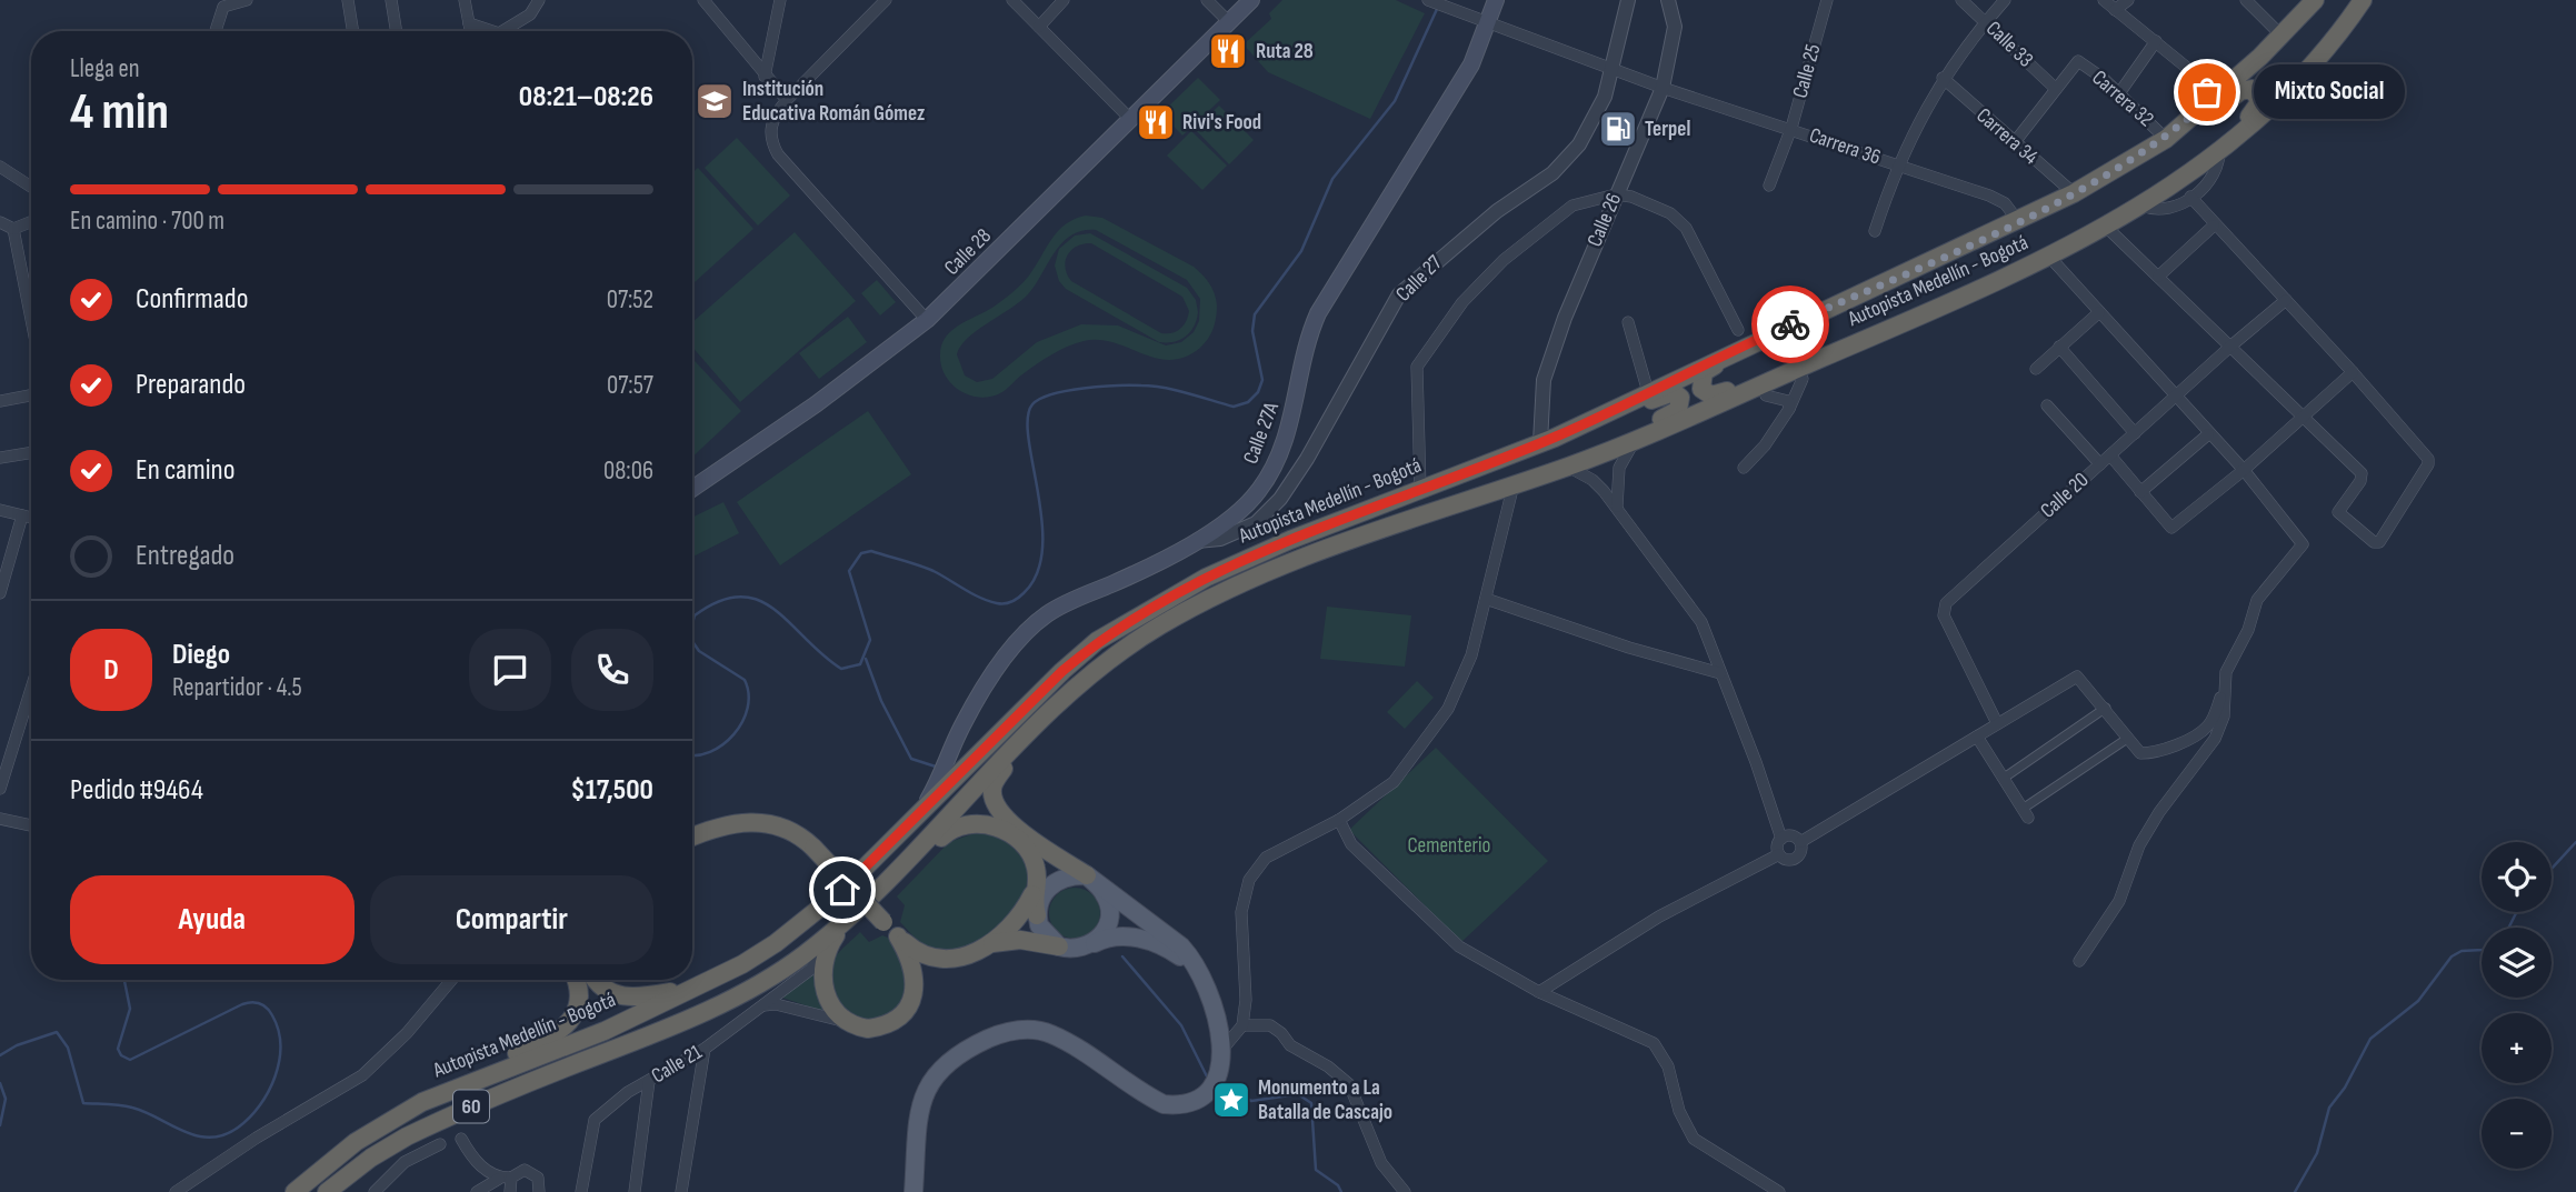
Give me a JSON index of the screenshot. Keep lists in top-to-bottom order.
{
  "streets": {
    "highway": ["Autopista Medellín - Bogotá", "60"],
    "main road": ["Calle 28", "Calle 27A"],
    "street": [
      "Calle 33",
      "Calle 25",
      "Carrera 32",
      "Carrera 34",
      "Carrera 36",
      "Calle 26",
      "Calle 27",
      "Calle 20",
      "Calle 21"
    ]
  },
  "crossings": [
    ["Calle 33", "Carrera 32"],
    ["Calle 25", "Carrera 36"],
    ["Carrera 32", "Autopista Medellín - Bogotá"],
    ["Carrera 34", "Autopista Medellín - Bogotá"],
    ["Carrera 36", "Calle 26"],
    ["Carrera 36", "Calle 27"],
    ["Carrera 36", "Autopista Medellín - Bogotá"],
    ["Carrera 36", "Calle 27A"],
    ["Calle 26", "Autopista Medellín - Bogotá"],
    ["Calle 27", "Calle 27A"],
    ["Autopista Medellín - Bogotá", "Calle 27A"]
  ],
  "parks": ["Cementerio"],
  "places": {
    "restaurant": ["Ruta 28", "Rivi's Food"],
    "other": ["Mixto Social"],
    "school or university": ["Institución Educativa Román Gómez"],
    "fuel station": ["Terpel"],
    "place": ["Monumento a La Batalla de Cascajo"]
  },
  "page": {
    "heading": ["4 min", "Llega en", "08:21–08:26"],
    "panel": [
      "Diego",
      "Repartidor · 4.5",
      "Pedido #9464",
      "$17,500"
    ],
    "bubble": "Mixto Social",
    "bar": "En camino · 700 m",
    "list": [
      ["Confirmado", "07:52"],
      ["Preparando", "07:57"],
      ["En camino", "08:06"],
      "Entregado"
    ],
    "round": "D",
    "map_buttons": ["+", "−"],
    "buttons": ["Ayuda", "Compartir"]
  }
}
